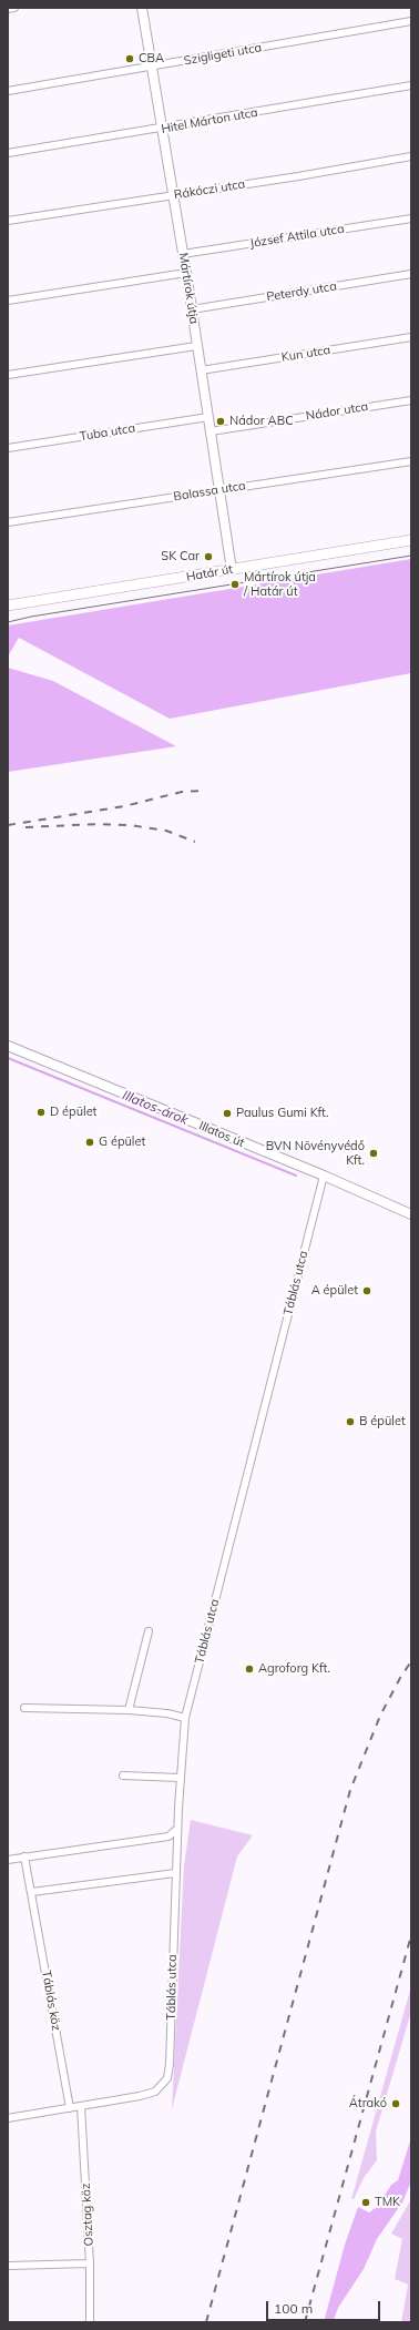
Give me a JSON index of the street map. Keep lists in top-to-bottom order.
{
  "streets": {
    "main road": ["Határ út"],
    "street": [
      "Szigligeti utca",
      "Hitel Márton utca",
      "Rákóczi utca",
      "József Attila utca",
      "Mártírok útja",
      "Peterdy utca",
      "Kun utca",
      "Nádor utca",
      "Tuba utca",
      "Balassa utca",
      "Illatos út",
      "Táblás utca",
      "Táblás köz",
      "Osztag köz"
    ]
  },
  "crossings": [
    ["Szigligeti utca", "Mártírok útja"],
    ["Hitel Márton utca", "Mártírok útja"],
    ["Rákóczi utca", "Mártírok útja"],
    ["József Attila utca", "Mártírok útja"],
    ["Mártírok útja", "Peterdy utca"],
    ["Mártírok útja", "Kun utca"],
    ["Mártírok útja", "Nádor utca"],
    ["Mártírok útja", "Tuba utca"],
    ["Mártírok útja", "Balassa utca"],
    ["Mártírok útja", "Határ út"],
    ["Illatos út", "Táblás utca"],
    ["Táblás utca", "Osztag köz"]
  ],
  "water": ["Illatos-árok"],
  "places": [
    "CBA",
    "Nádor ABC",
    "SK Car",
    "Mártírok útja / Határ út",
    "D épület",
    "Paulus Gumi Kft.",
    "G épület",
    "BVN Növényvédő Kft.",
    "A épület",
    "B épület",
    "Agroforg Kft.",
    "Átrakó",
    "TMK"
  ],
  "scale_bar": "100 m"
}
